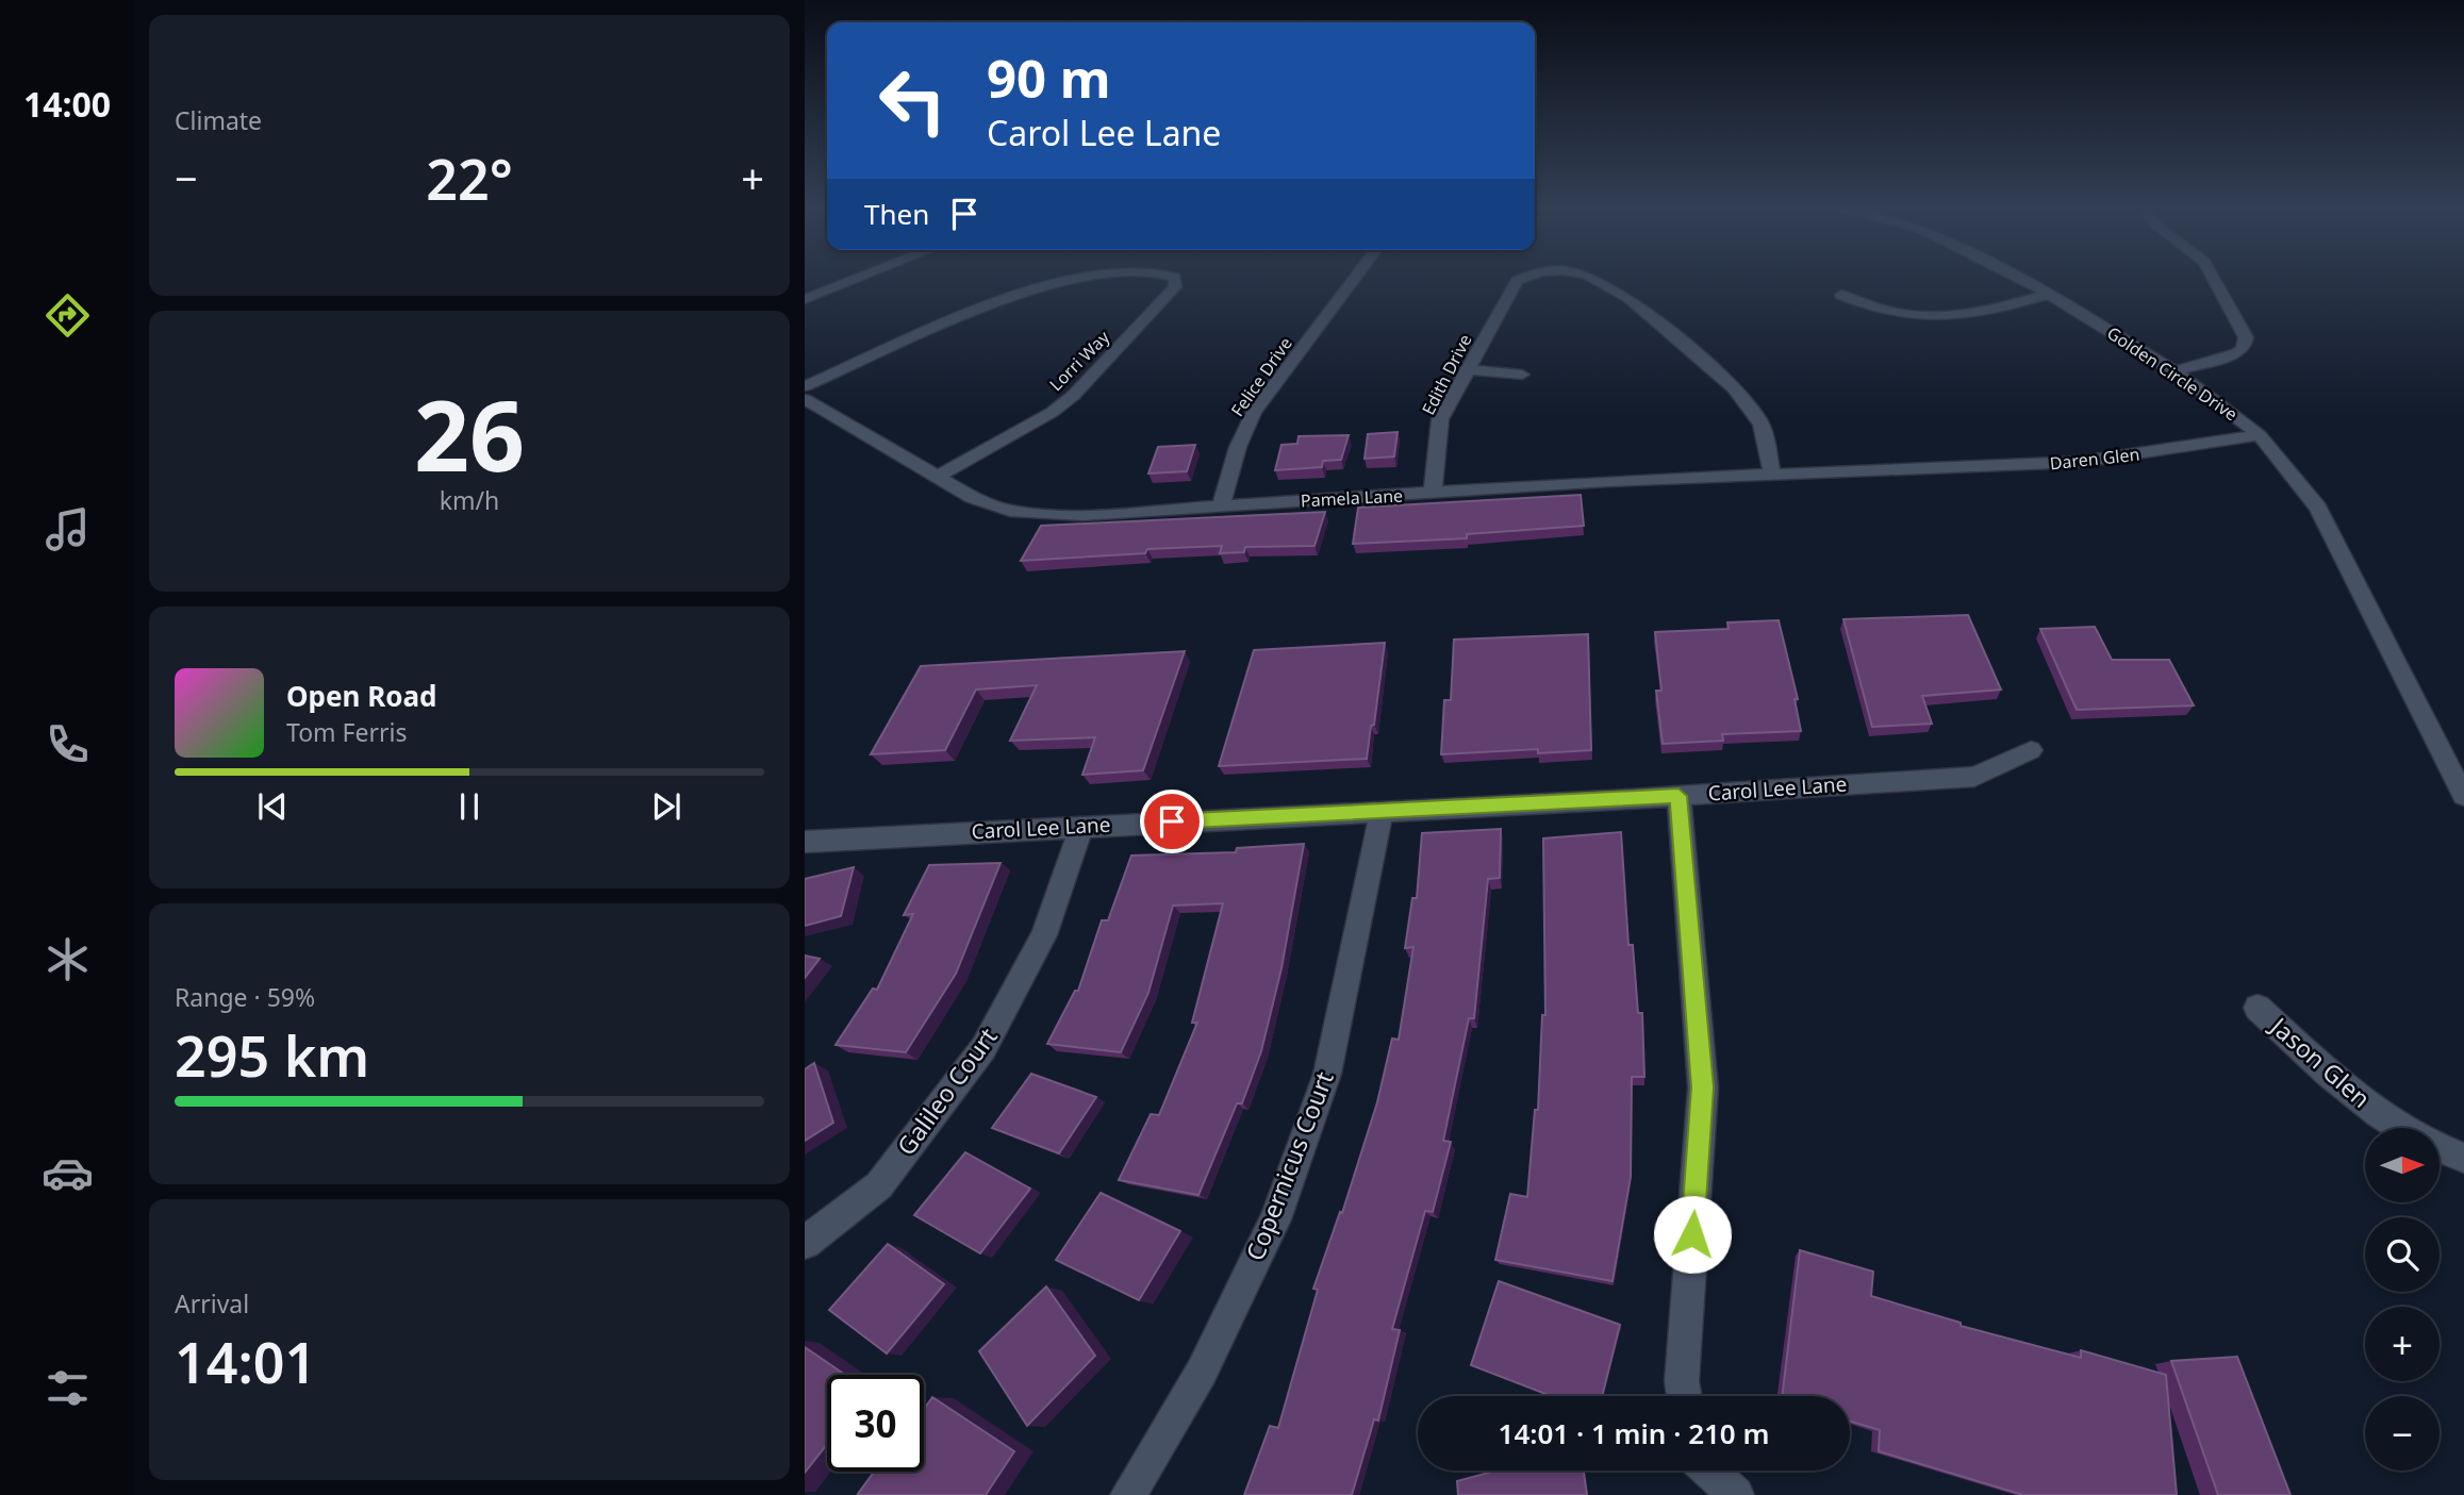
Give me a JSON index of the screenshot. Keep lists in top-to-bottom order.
{
  "streets": {
    "street": [
      "Lorri Way",
      "Golden Circle Drive",
      "Edith Drive",
      "Felice Drive",
      "Daren Glen",
      "Pamela Lane",
      "Carol Lee Lane",
      "Jason Glen",
      "Galileo Court",
      "Copernicus Court"
    ]
  },
  "crossings": [
    ["Lorri Way", "Pamela Lane"],
    ["Golden Circle Drive", "Daren Glen"],
    ["Edith Drive", "Pamela Lane"],
    ["Felice Drive", "Pamela Lane"],
    ["Daren Glen", "Pamela Lane"],
    ["Carol Lee Lane", "Galileo Court"],
    ["Carol Lee Lane", "Copernicus Court"]
  ],
  "north": "right",
  "page": {
    "tabs": "14:00",
    "tile": [
      "Climate",
      ["26", "km/h"],
      ["Range · 59%", "295 km"],
      ["Arrival", "14:01"]
    ],
    "turn": ["90 m", "Carol Lee Lane"],
    "heat": ["−", "22°", "+"],
    "then": "Then",
    "song": ["Open Road", "Tom Ferris"],
    "map_buttons": ["+", "−"],
    "limit": "30",
    "trip": "14:01 · 1 min · 210 m"
  }
}
